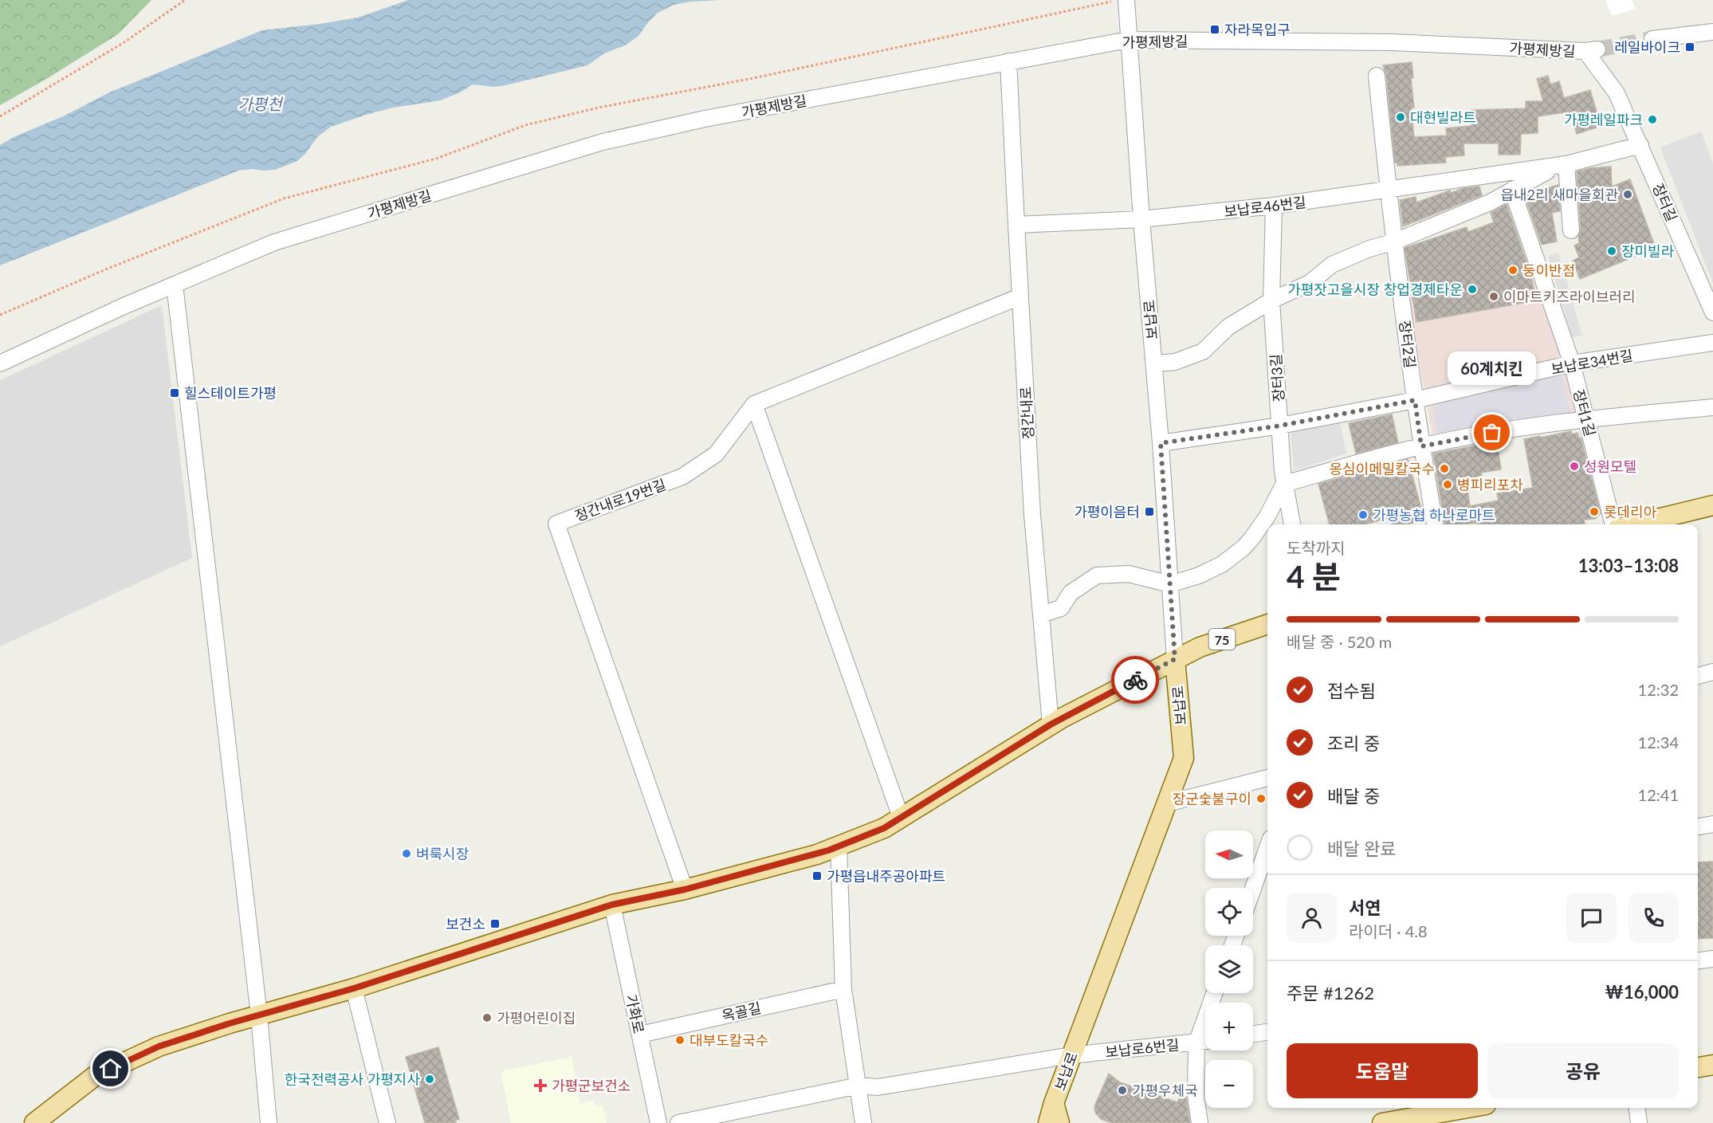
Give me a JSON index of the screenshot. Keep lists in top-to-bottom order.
{
  "streets": {
    "main road": ["보납로", "75"],
    "street": [
      "가평제방길",
      "장터길",
      "보납로46번길",
      "장터2길",
      "보납로34번길",
      "장터3길",
      "정간내로",
      "장터1길",
      "정간내로19번길",
      "옥골길",
      "가화로",
      "보납로6번길"
    ]
  },
  "crossings": [
    ["가평제방길", "장터길"],
    ["가평제방길", "보납로46번길"],
    ["가평제방길", "보납로"],
    ["가평제방길", "정간내로"],
    ["장터길", "보납로46번길"],
    ["보납로46번길", "보납로"],
    ["보납로46번길", "장터2길"],
    ["보납로46번길", "장터3길"],
    ["보납로", "보납로34번길"],
    ["보납로", "75"],
    ["보납로", "보납로6번길"],
    ["장터2길", "보납로34번길"],
    ["보납로34번길", "장터3길"],
    ["보납로34번길", "장터1길"],
    ["정간내로", "75"],
    ["정간내로19번길", "75"],
    ["75", "가화로"],
    ["옥골길", "가화로"]
  ],
  "water": ["가평천"],
  "places": {
    "transit": [
      "자라목입구",
      "레일바이크",
      "힐스테이트가평",
      "가평이음터",
      "가평읍내주공아파트",
      "보건소"
    ],
    "other": [
      "대현빌라트",
      "가평레일파크",
      "읍내2리 새마을회관",
      "장미빌라",
      "둥이반점",
      "가평잣고을시장 창업경제타운",
      "이마트키즈라이브러리",
      "60계치킨",
      "성원모텔",
      "옹심이메밀칼국수",
      "병피리포차",
      "롯데리아",
      "가평농협 하나로마트",
      "장군숯불구이",
      "벼룩시장",
      "가평어린이집",
      "대부도칼국수",
      "한국전력공사 가평지사",
      "가평우체국"
    ],
    "health": ["가평군보건소"]
  },
  "north": "left",
  "page": {
    "bubble": "60계치킨",
    "heading": ["4 분", "도착까지", "13:03–13:08"],
    "panel": [
      "서연",
      "라이더 · 4.8",
      "주문 #1262",
      "₩16,000"
    ],
    "bar": "배달 중 · 520 m",
    "list": [
      ["접수됨", "12:32"],
      ["조리 중", "12:34"],
      ["배달 중", "12:41"],
      "배달 완료"
    ],
    "map_buttons": ["+", "−"],
    "buttons": ["도움말", "공유"]
  }
}
